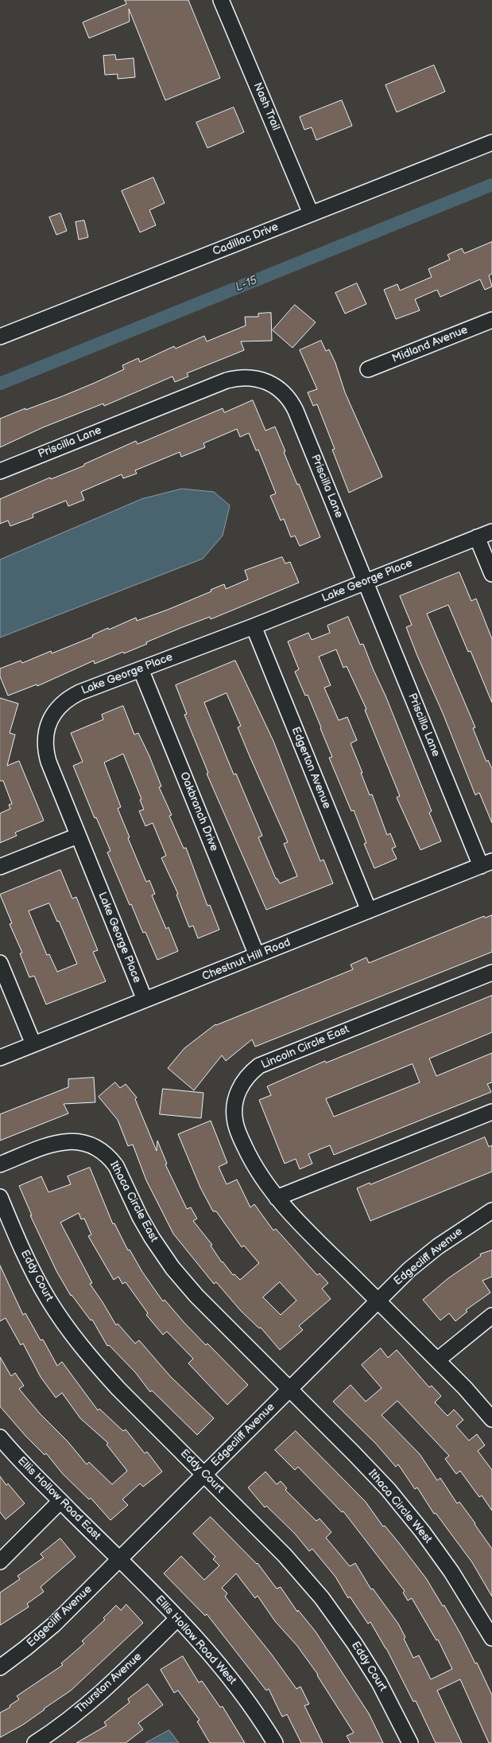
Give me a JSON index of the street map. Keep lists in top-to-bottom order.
{
  "streets": {
    "street": [
      "Nash Trail",
      "Cadillac Drive",
      "Midland Avenue",
      "Priscilla Lane",
      "Lake George Place",
      "Edgerton Avenue",
      "Oakbranch Drive",
      "Chestnut Hill Road",
      "Lincoln Circle East",
      "Ithaca Circle East",
      "Edgecliff Avenue",
      "Eddy Court",
      "Ellis Hollow Road East",
      "Ithaca Circle West",
      "Ellis Hollow Road West",
      "Thurston Avenue"
    ]
  },
  "crossings": [
    ["Nash Trail", "Cadillac Drive"],
    ["Priscilla Lane", "Lake George Place"],
    ["Priscilla Lane", "Chestnut Hill Road"],
    ["Lake George Place", "Edgerton Avenue"],
    ["Lake George Place", "Oakbranch Drive"],
    ["Lake George Place", "Chestnut Hill Road"],
    ["Edgerton Avenue", "Chestnut Hill Road"],
    ["Oakbranch Drive", "Chestnut Hill Road"],
    ["Lincoln Circle East", "Edgecliff Avenue"],
    ["Ithaca Circle East", "Edgecliff Avenue"],
    ["Ithaca Circle East", "Ithaca Circle West"],
    ["Edgecliff Avenue", "Eddy Court"],
    ["Edgecliff Avenue", "Ellis Hollow Road East"],
    ["Edgecliff Avenue", "Ithaca Circle West"],
    ["Edgecliff Avenue", "Ellis Hollow Road West"],
    ["Ellis Hollow Road East", "Ellis Hollow Road West"],
    ["Ellis Hollow Road West", "Thurston Avenue"]
  ],
  "water": ["L-15"]
}
